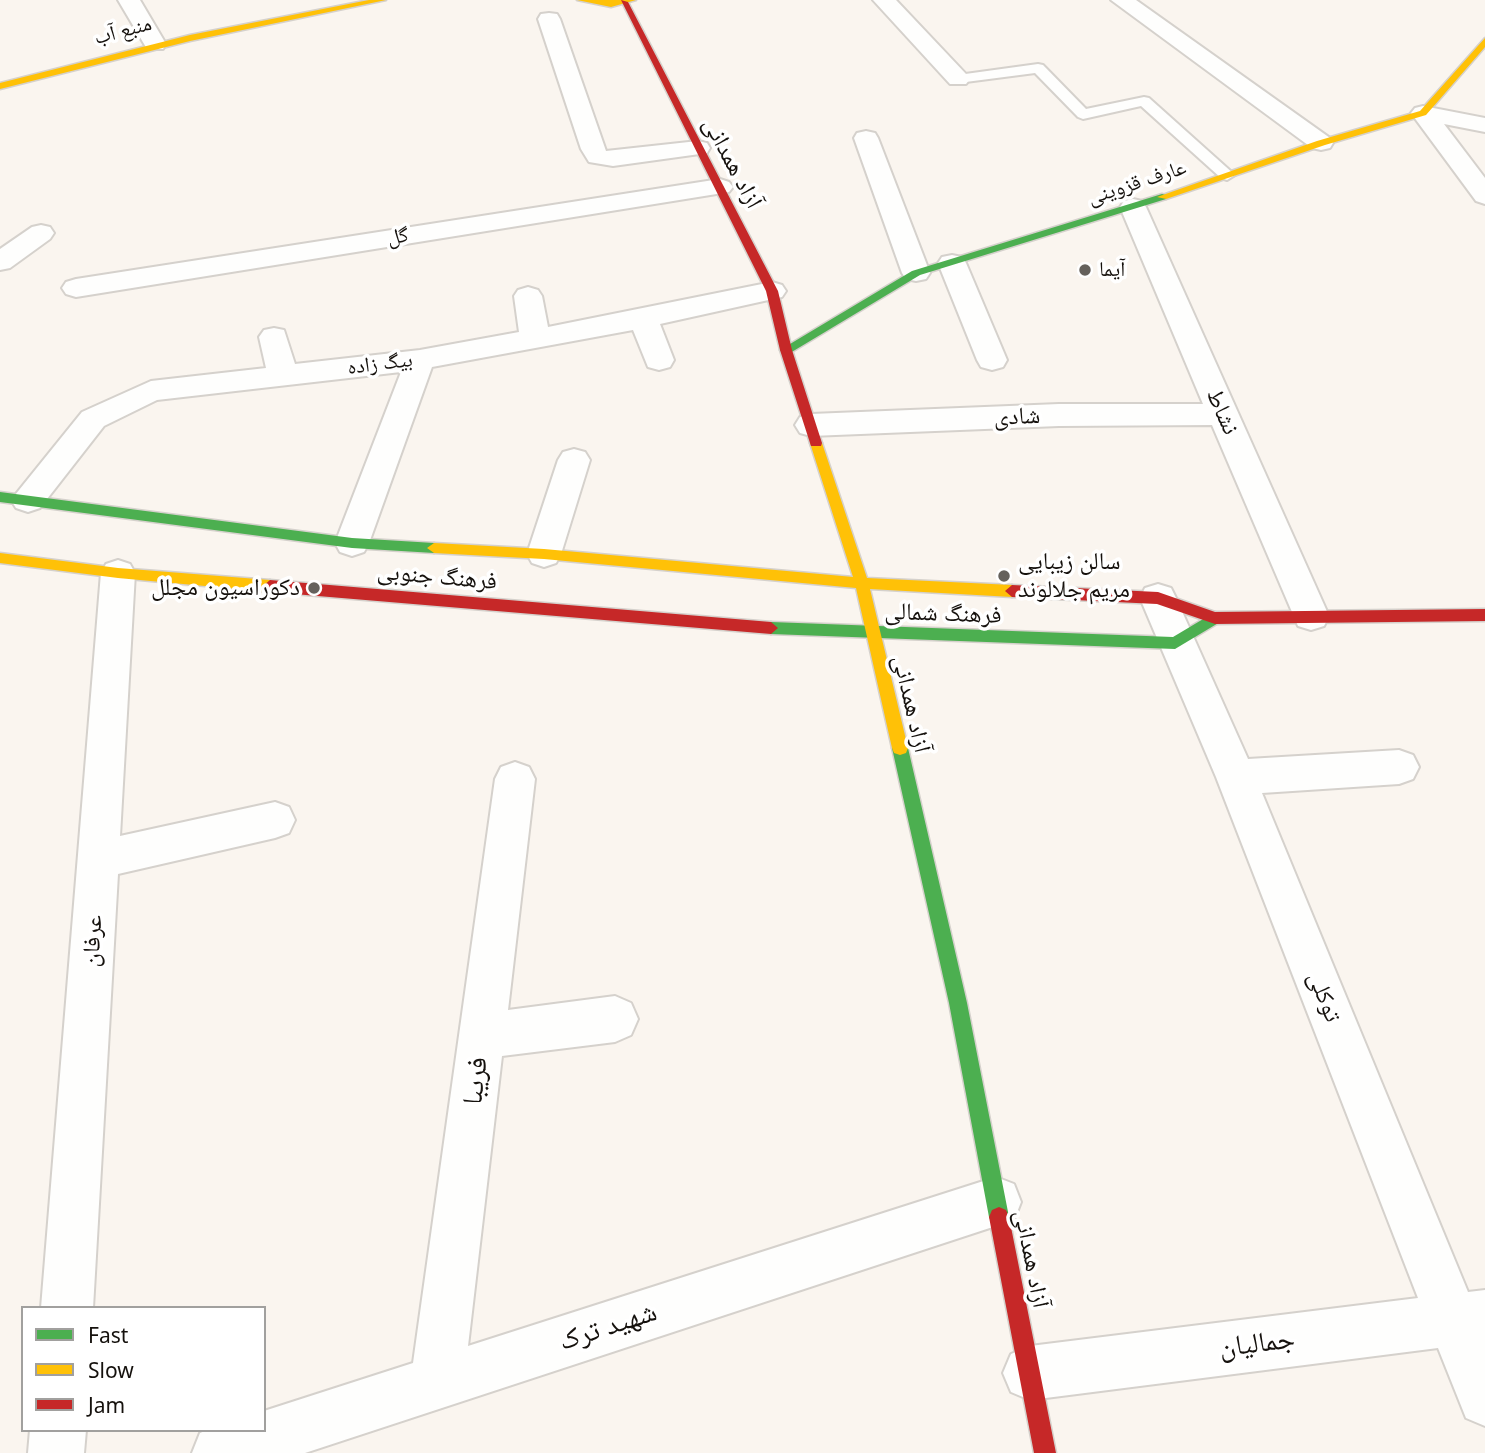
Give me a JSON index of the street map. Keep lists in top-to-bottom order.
{
  "streets": {
    "street": [
      "منبع آب",
      "آزاد همدانی",
      "عارف قزوینی",
      "گل",
      "بیگ زاده",
      "نشاط",
      "شادی",
      "فرهنگ جنوبی",
      "فرهنگ شمالی",
      "عرفان",
      "توکلی",
      "فریبا",
      "شهید ترک",
      "جمالیان"
    ]
  },
  "crossings": [
    ["آزاد همدانی", "عارف قزوینی"],
    ["آزاد همدانی", "گل"],
    ["آزاد همدانی", "بیگ زاده"],
    ["آزاد همدانی", "شادی"],
    ["آزاد همدانی", "فرهنگ جنوبی"],
    ["آزاد همدانی", "فرهنگ شمالی"],
    ["آزاد همدانی", "شهید ترک"],
    ["آزاد همدانی", "جمالیان"],
    ["عارف قزوینی", "نشاط"],
    ["بیگ زاده", "فرهنگ جنوبی"],
    ["نشاط", "شادی"],
    ["نشاط", "فرهنگ شمالی"],
    ["فرهنگ جنوبی", "فرهنگ شمالی"],
    ["فرهنگ جنوبی", "عرفان"],
    ["فرهنگ شمالی", "توکلی"],
    ["توکلی", "جمالیان"],
    ["فریبا", "شهید ترک"]
  ],
  "places": ["آيما", "سالن زیبایی مریم جلالوند", "دکوراسیون مجلل"],
  "legend": ["Fast", "Slow", "Jam"]
}
